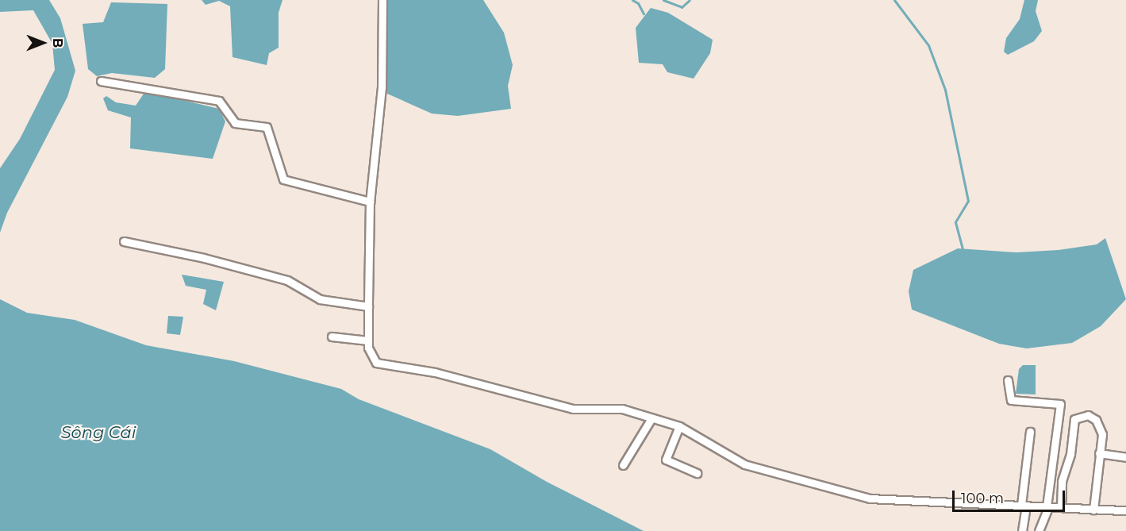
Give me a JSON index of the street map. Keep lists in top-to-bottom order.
{
  "water": ["Sông Cái"],
  "scale_bar": "100 m",
  "north": "right"
}
